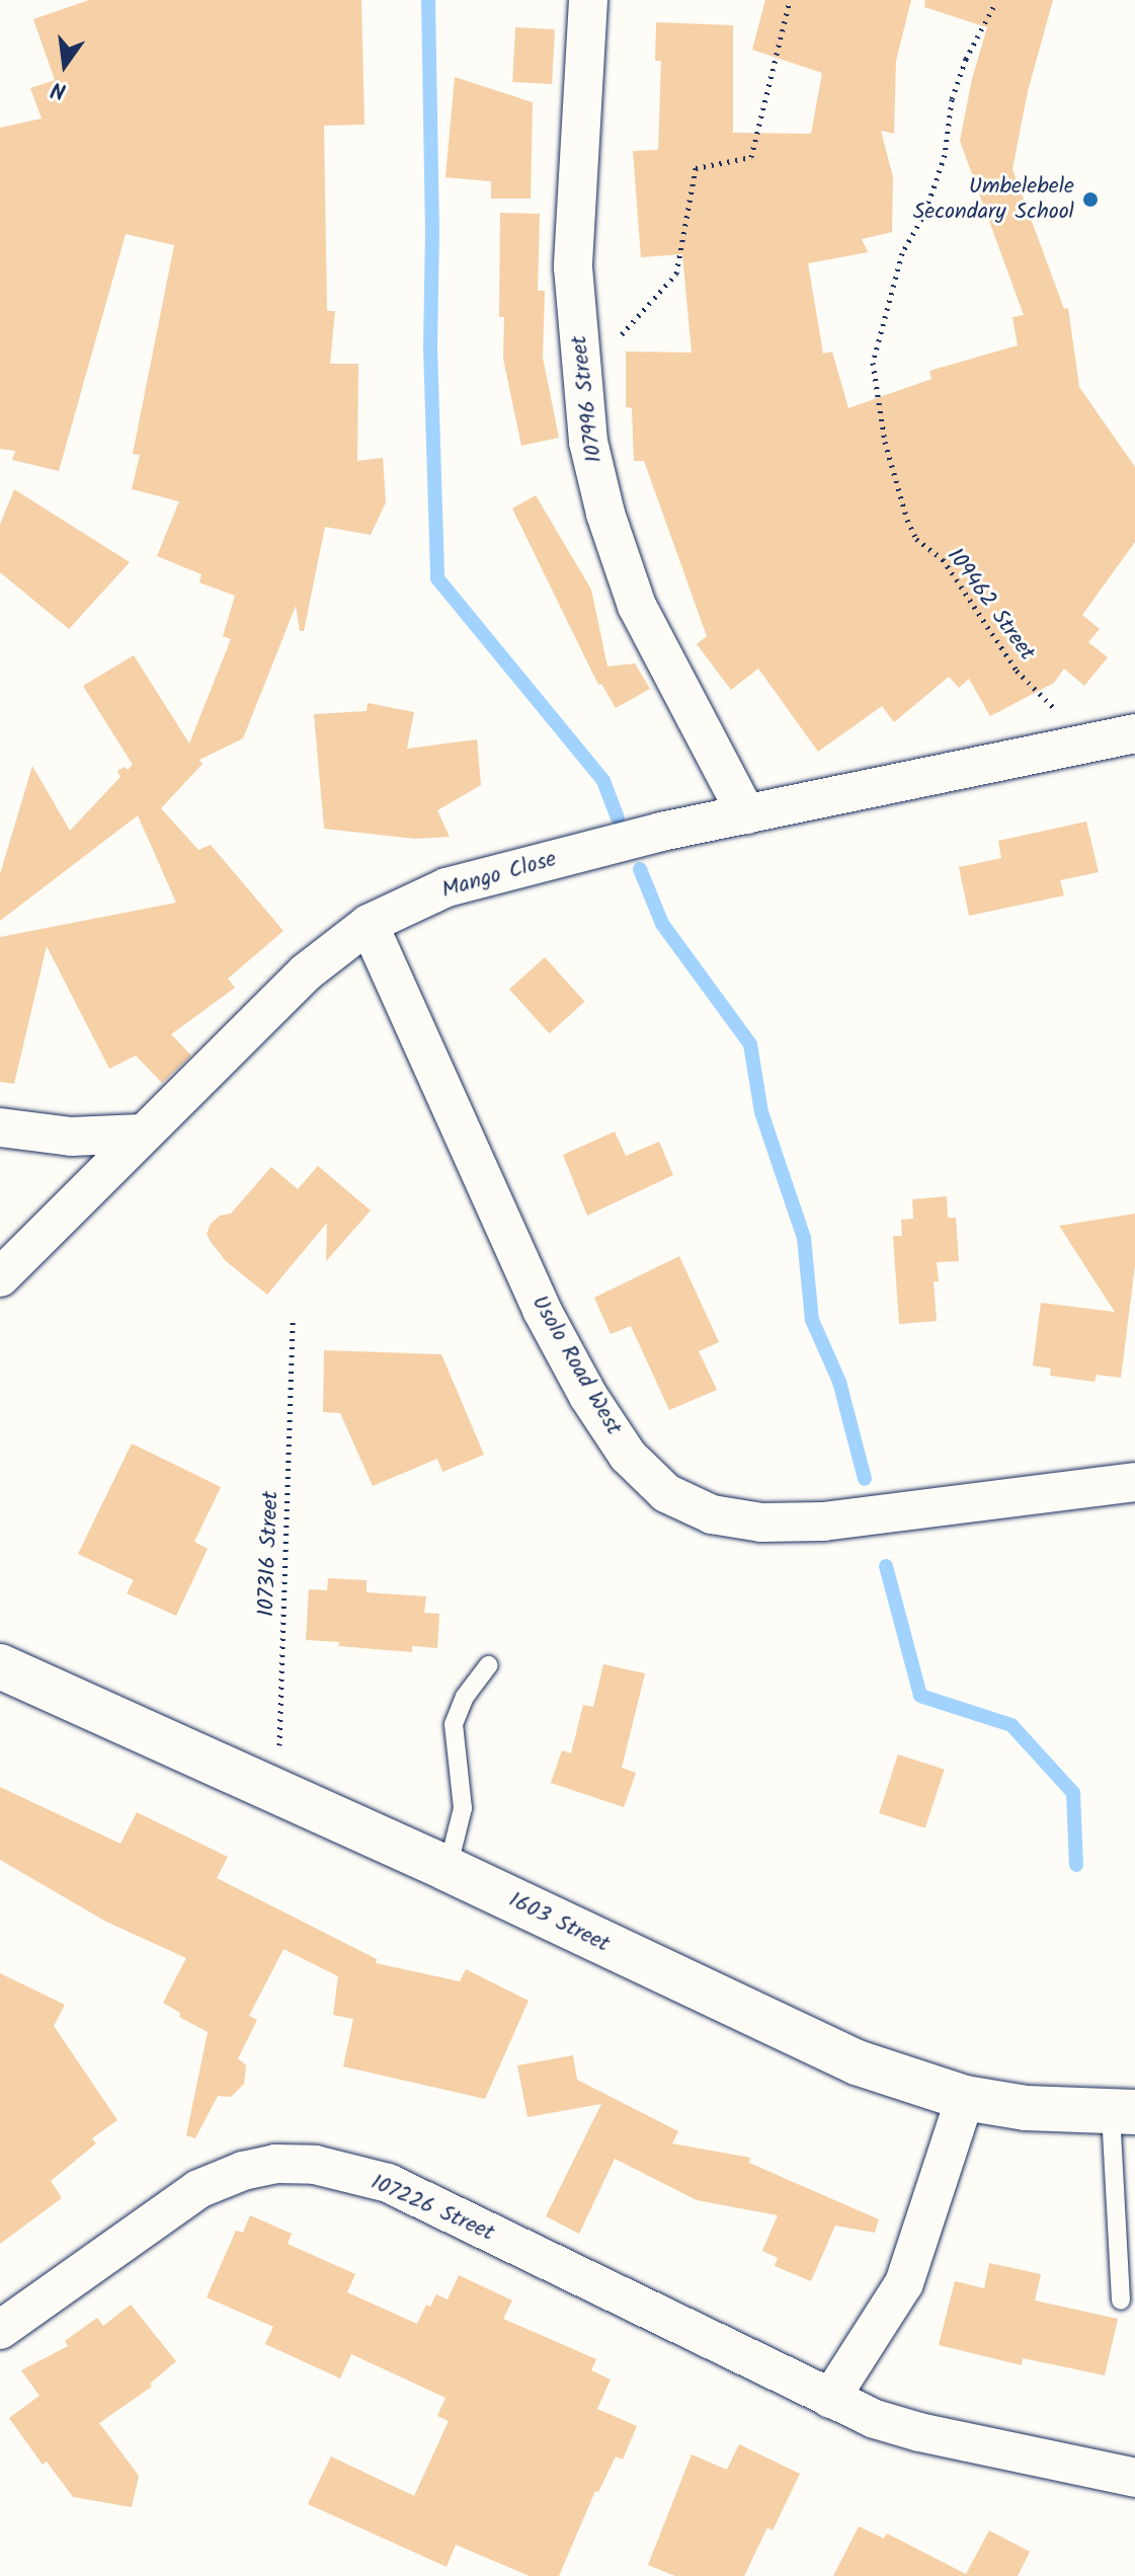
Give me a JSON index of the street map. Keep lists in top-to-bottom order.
{
  "streets": {
    "street": [
      "107996 Street",
      "Mango Close",
      "Usolo Road West",
      "1603 Street",
      "107226 Street"
    ],
    "path": ["109462 Street", "107316 Street"]
  },
  "crossings": [
    ["107996 Street", "Mango Close"],
    ["109462 Street", "Mango Close"],
    ["Mango Close", "Usolo Road West"],
    ["107316 Street", "1603 Street"]
  ],
  "places": ["Umbelebele Secondary School"],
  "north": "bottom"
}
